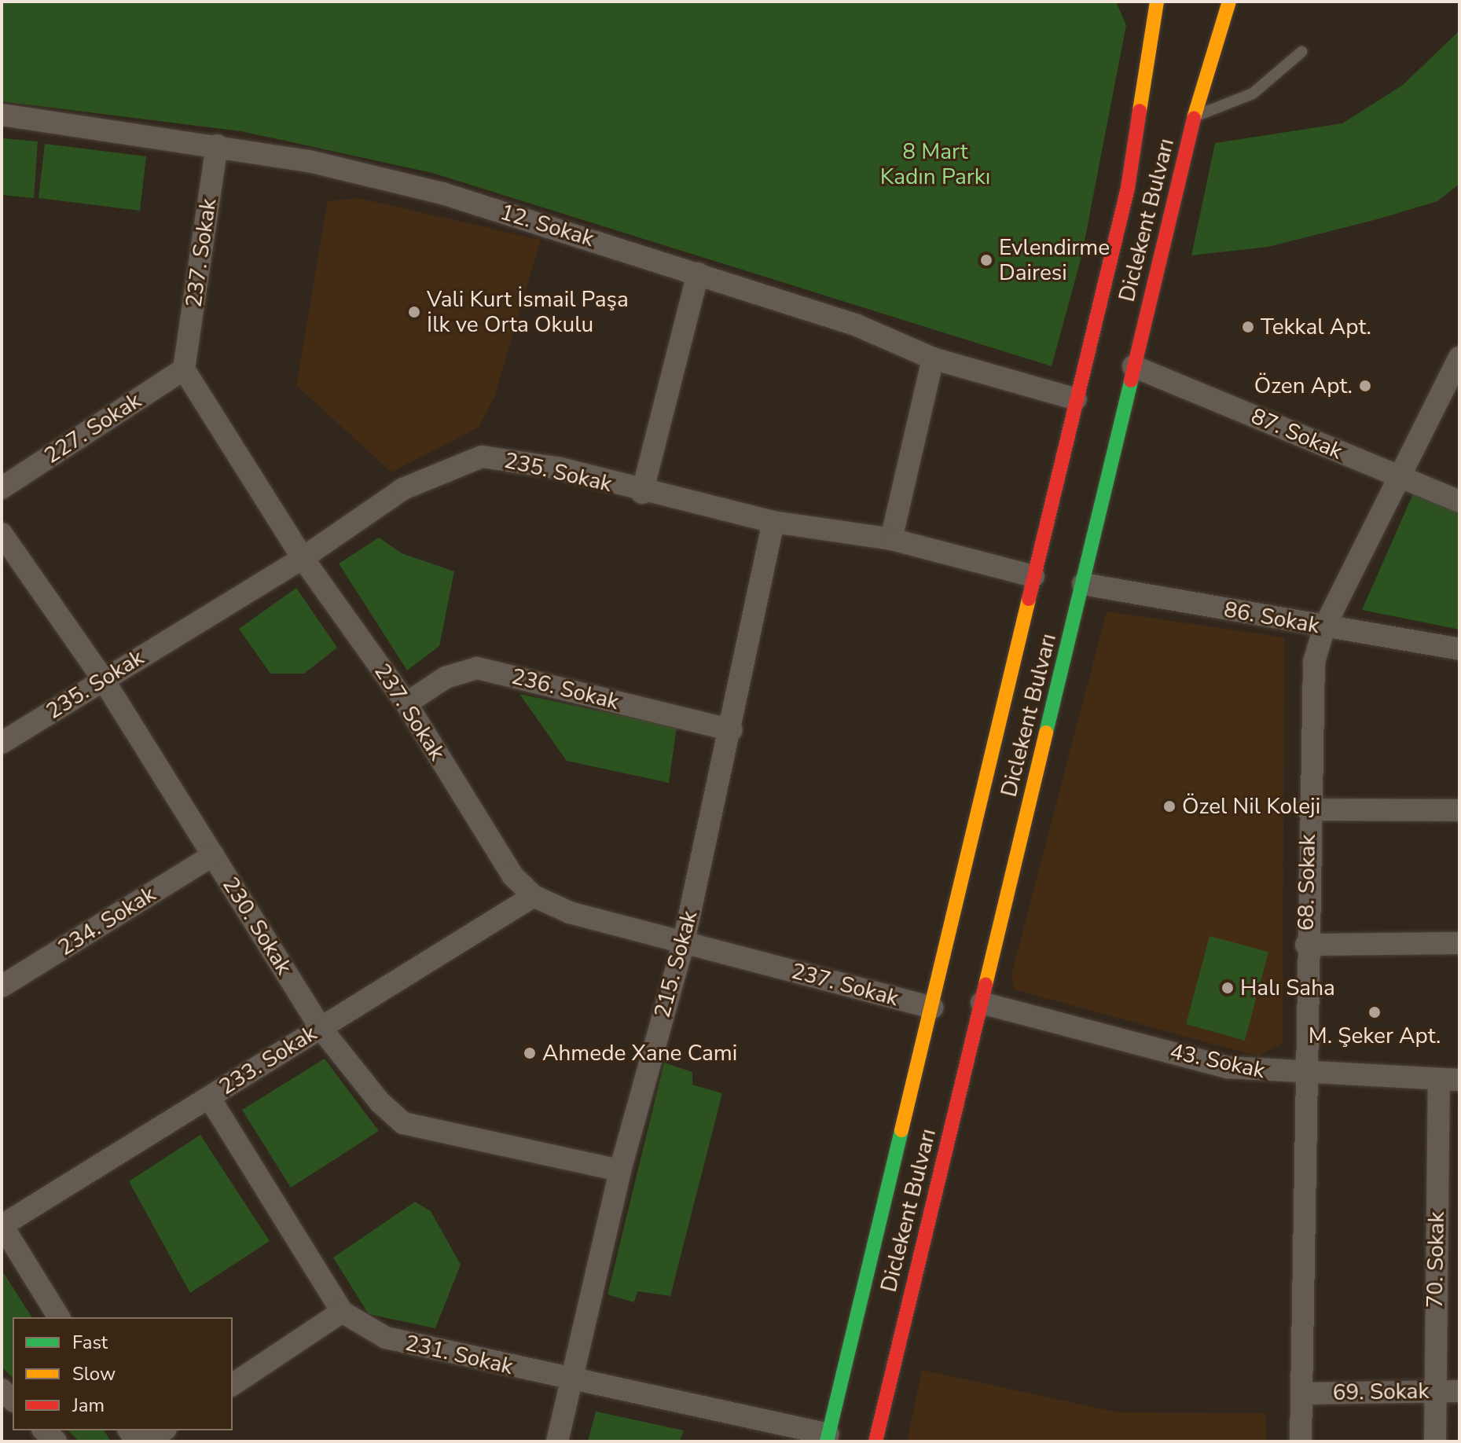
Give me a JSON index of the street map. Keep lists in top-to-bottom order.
{
  "streets": {
    "main road": ["Diclekent Bulvarı"],
    "street": [
      "12. Sokak",
      "237. Sokak",
      "227. Sokak",
      "87. Sokak",
      "235. Sokak",
      "86. Sokak",
      "236. Sokak",
      "68. Sokak",
      "234. Sokak",
      "230. Sokak",
      "215. Sokak",
      "233. Sokak",
      "43. Sokak",
      "70. Sokak",
      "231. Sokak",
      "69. Sokak"
    ]
  },
  "crossings": [
    ["Diclekent Bulvarı", "12. Sokak"],
    ["Diclekent Bulvarı", "237. Sokak"],
    ["Diclekent Bulvarı", "87. Sokak"],
    ["Diclekent Bulvarı", "235. Sokak"],
    ["Diclekent Bulvarı", "86. Sokak"],
    ["Diclekent Bulvarı", "43. Sokak"],
    ["Diclekent Bulvarı", "231. Sokak"],
    ["12. Sokak", "237. Sokak"],
    ["237. Sokak", "227. Sokak"],
    ["237. Sokak", "235. Sokak"],
    ["237. Sokak", "236. Sokak"],
    ["237. Sokak", "215. Sokak"],
    ["237. Sokak", "233. Sokak"],
    ["87. Sokak", "68. Sokak"],
    ["235. Sokak", "230. Sokak"],
    ["235. Sokak", "215. Sokak"],
    ["86. Sokak", "68. Sokak"],
    ["236. Sokak", "215. Sokak"],
    ["68. Sokak", "43. Sokak"],
    ["68. Sokak", "69. Sokak"],
    ["234. Sokak", "230. Sokak"],
    ["230. Sokak", "215. Sokak"],
    ["230. Sokak", "233. Sokak"],
    ["215. Sokak", "231. Sokak"],
    ["233. Sokak", "231. Sokak"],
    ["43. Sokak", "70. Sokak"],
    ["70. Sokak", "69. Sokak"]
  ],
  "parks": ["8 Mart Kadın Parkı"],
  "places": [
    "Evlendirme Dairesi",
    "Vali Kurt İsmail Paşa İlk ve Orta Okulu",
    "Tekkal Apt.",
    "Özen Apt.",
    "Özel Nil Koleji",
    "Halı Saha",
    "M. Şeker Apt.",
    "Ahmede Xane Cami"
  ],
  "legend": ["Fast", "Slow", "Jam"]
}
